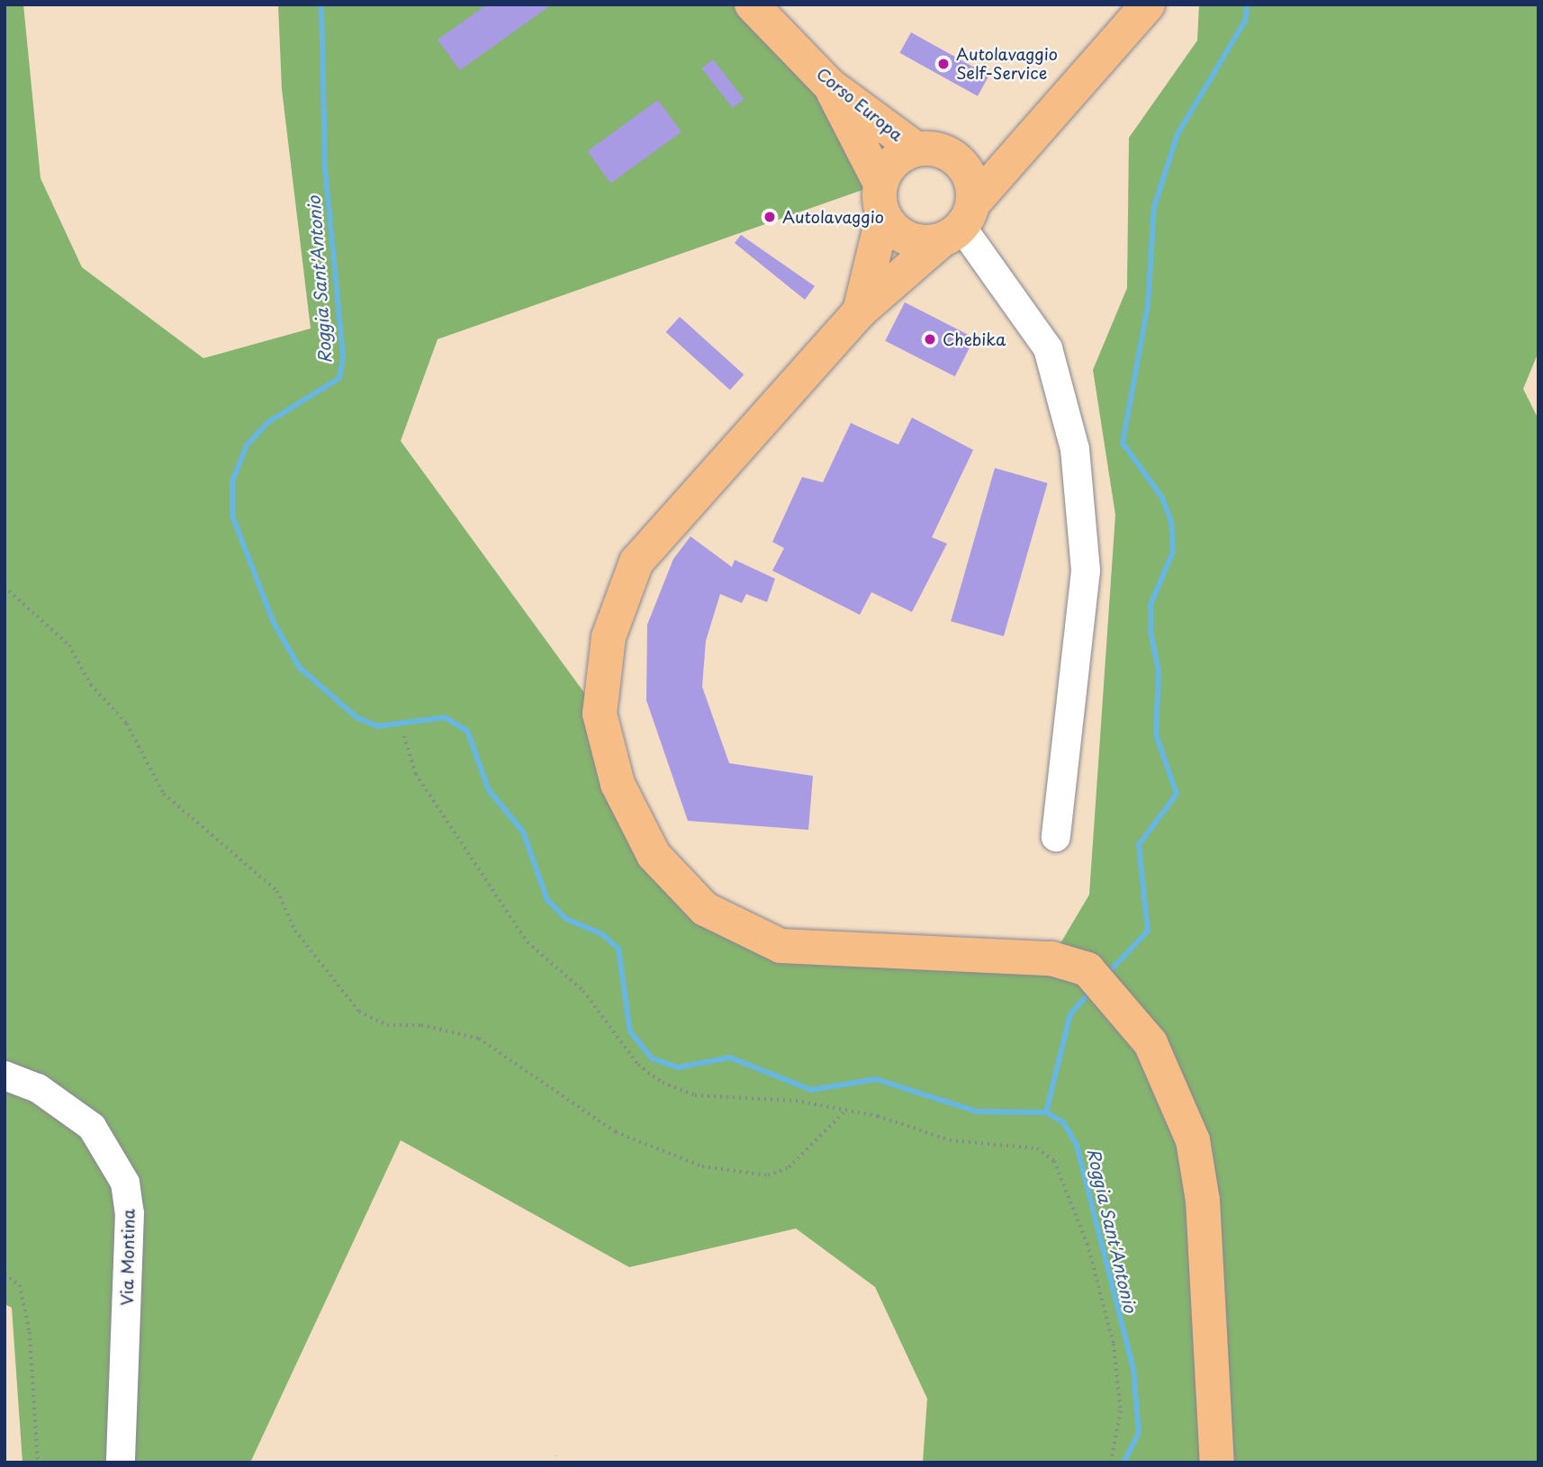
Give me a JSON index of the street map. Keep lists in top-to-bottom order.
{
  "streets": {
    "main road": ["Corso Europa"],
    "street": ["Via Montina"]
  },
  "water": ["Roggia Sant'Antonio"],
  "places": ["Autolavaggio Self-Service", "Autolavaggio", "Chebika"]
}
